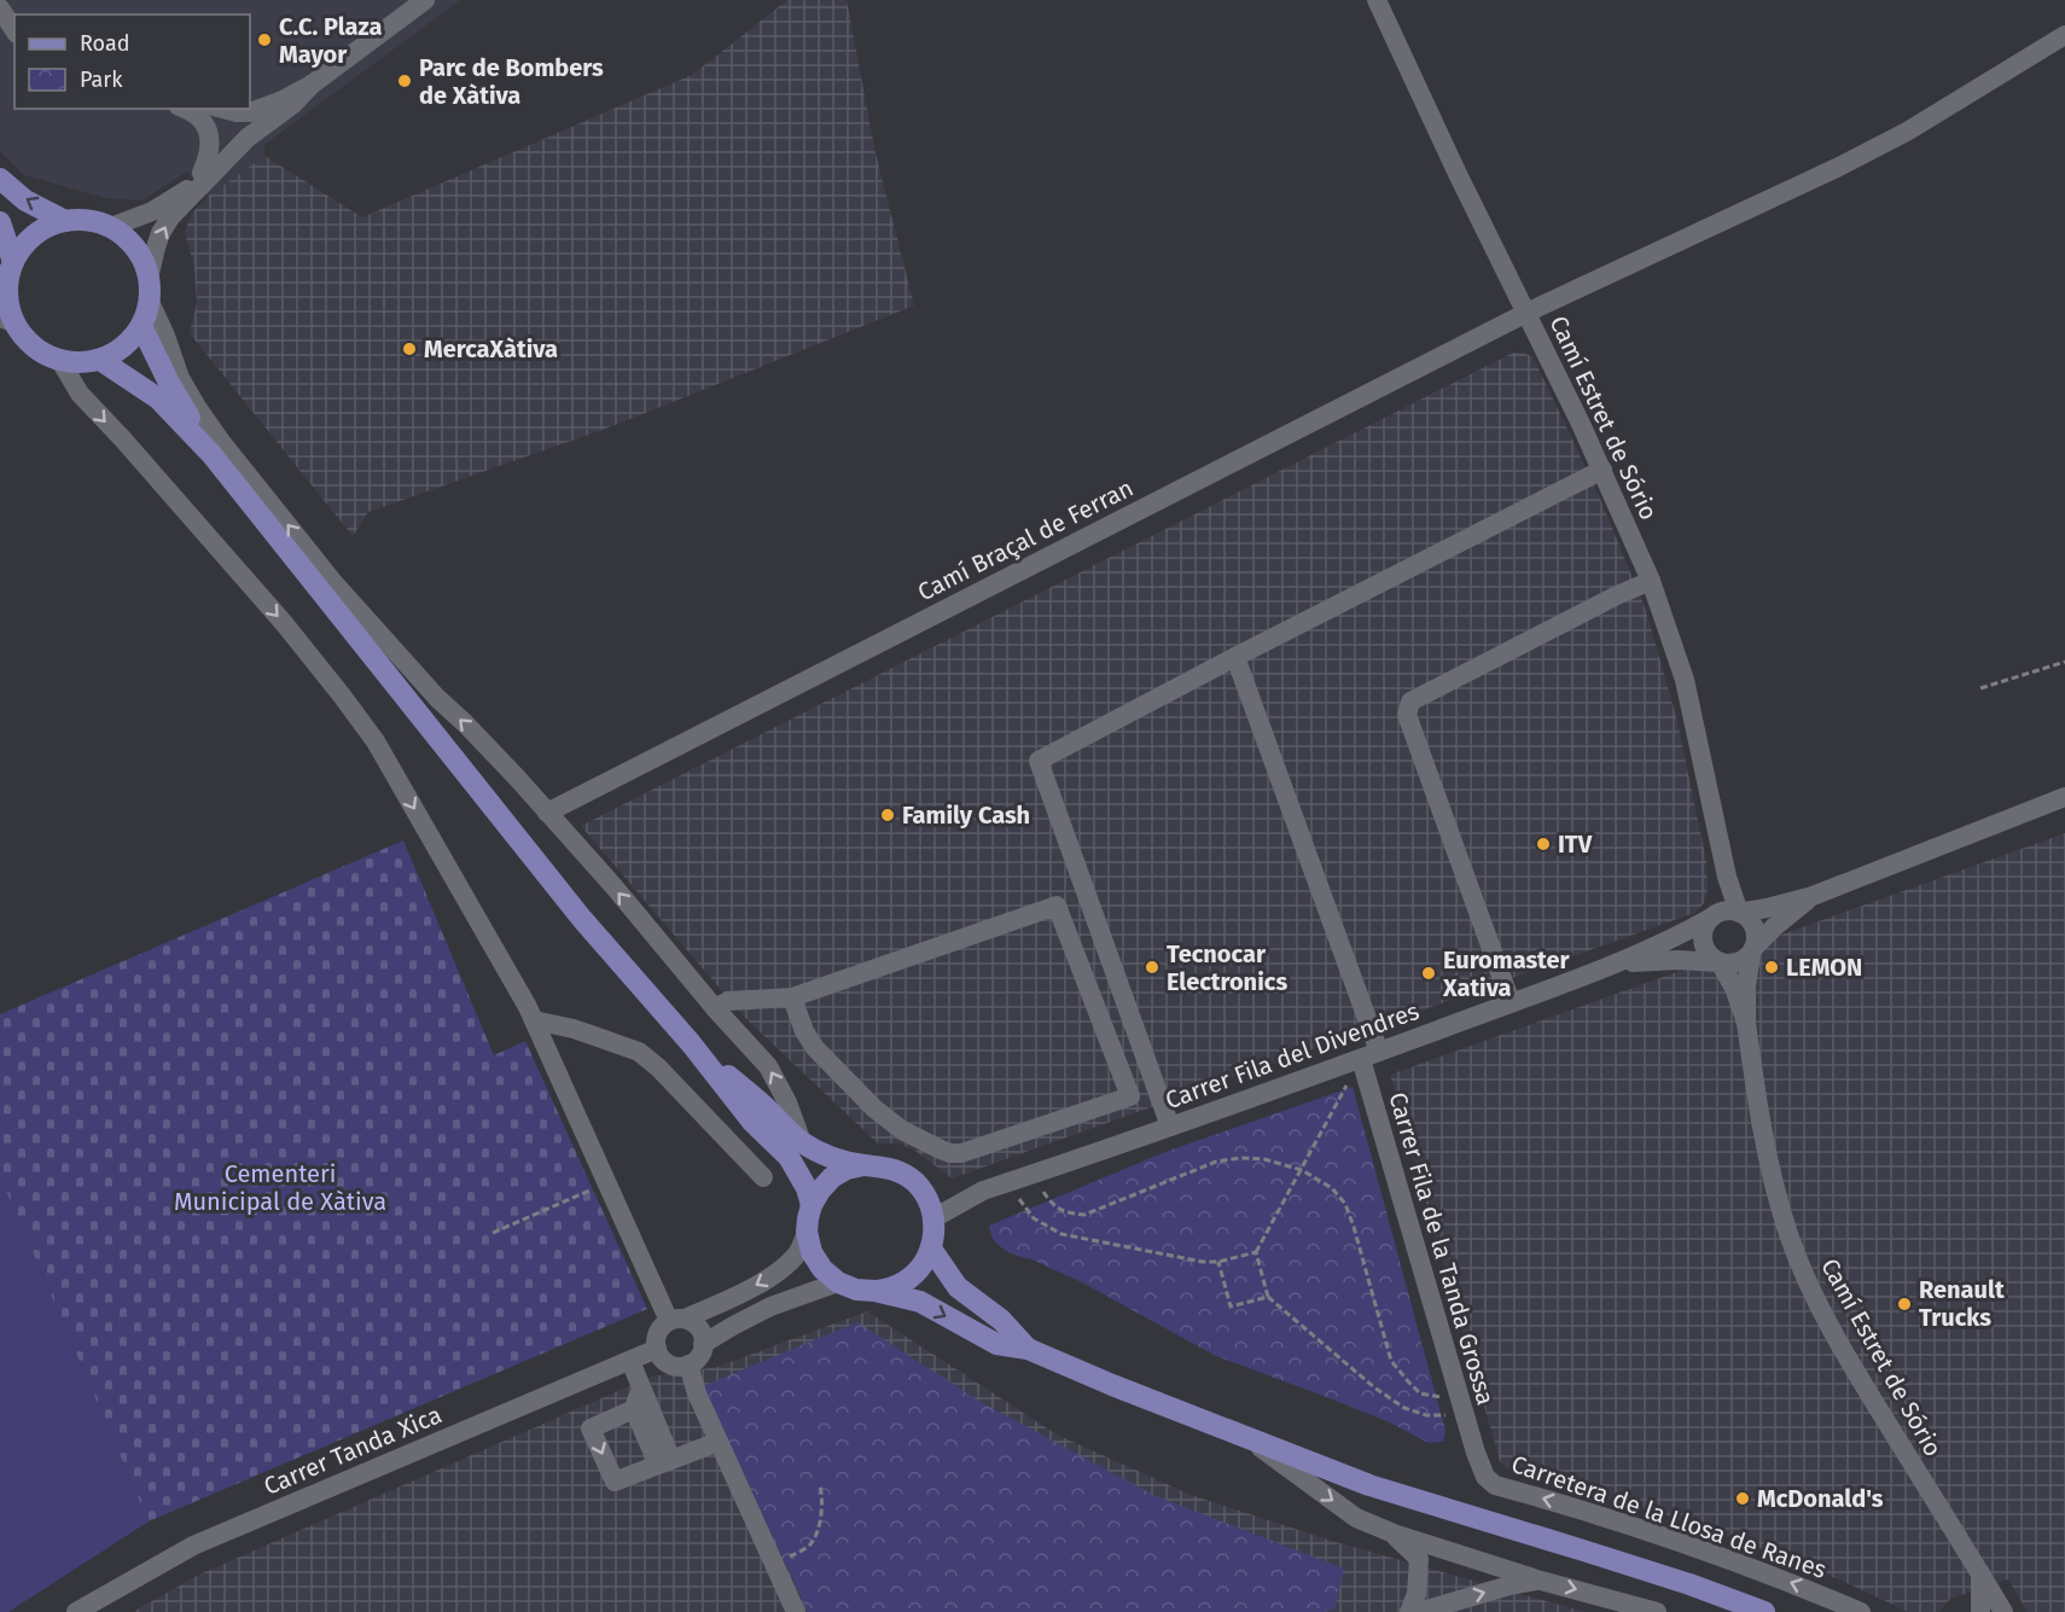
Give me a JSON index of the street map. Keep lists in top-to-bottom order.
{
  "streets": {
    "street": [
      "Camí Estret de Sório",
      "Camí Braçal de Ferran",
      "Carrer Fila del Divendres",
      "Carrer Fila de la Tanda Grossa",
      "Carrer Tanda Xica",
      "Carretera de la Llosa de Ranes"
    ]
  },
  "crossings": [
    ["Camí Estret de Sório", "Camí Braçal de Ferran"],
    ["Camí Estret de Sório", "Carrer Fila del Divendres"],
    ["Carrer Fila del Divendres", "Carrer Fila de la Tanda Grossa"],
    ["Carrer Fila de la Tanda Grossa", "Carretera de la Llosa de Ranes"]
  ],
  "parks": ["Cementeri Municipal de Xàtiva"],
  "places": [
    "C.C. Plaza Mayor",
    "Parc de Bombers de Xàtiva",
    "MercaXàtiva",
    "Family Cash",
    "ITV",
    "Tecnocar Electronics",
    "LEMON",
    "Euromaster Xativa",
    "Renault Trucks",
    "McDonald's"
  ],
  "legend": ["Road", "Park"]
}
